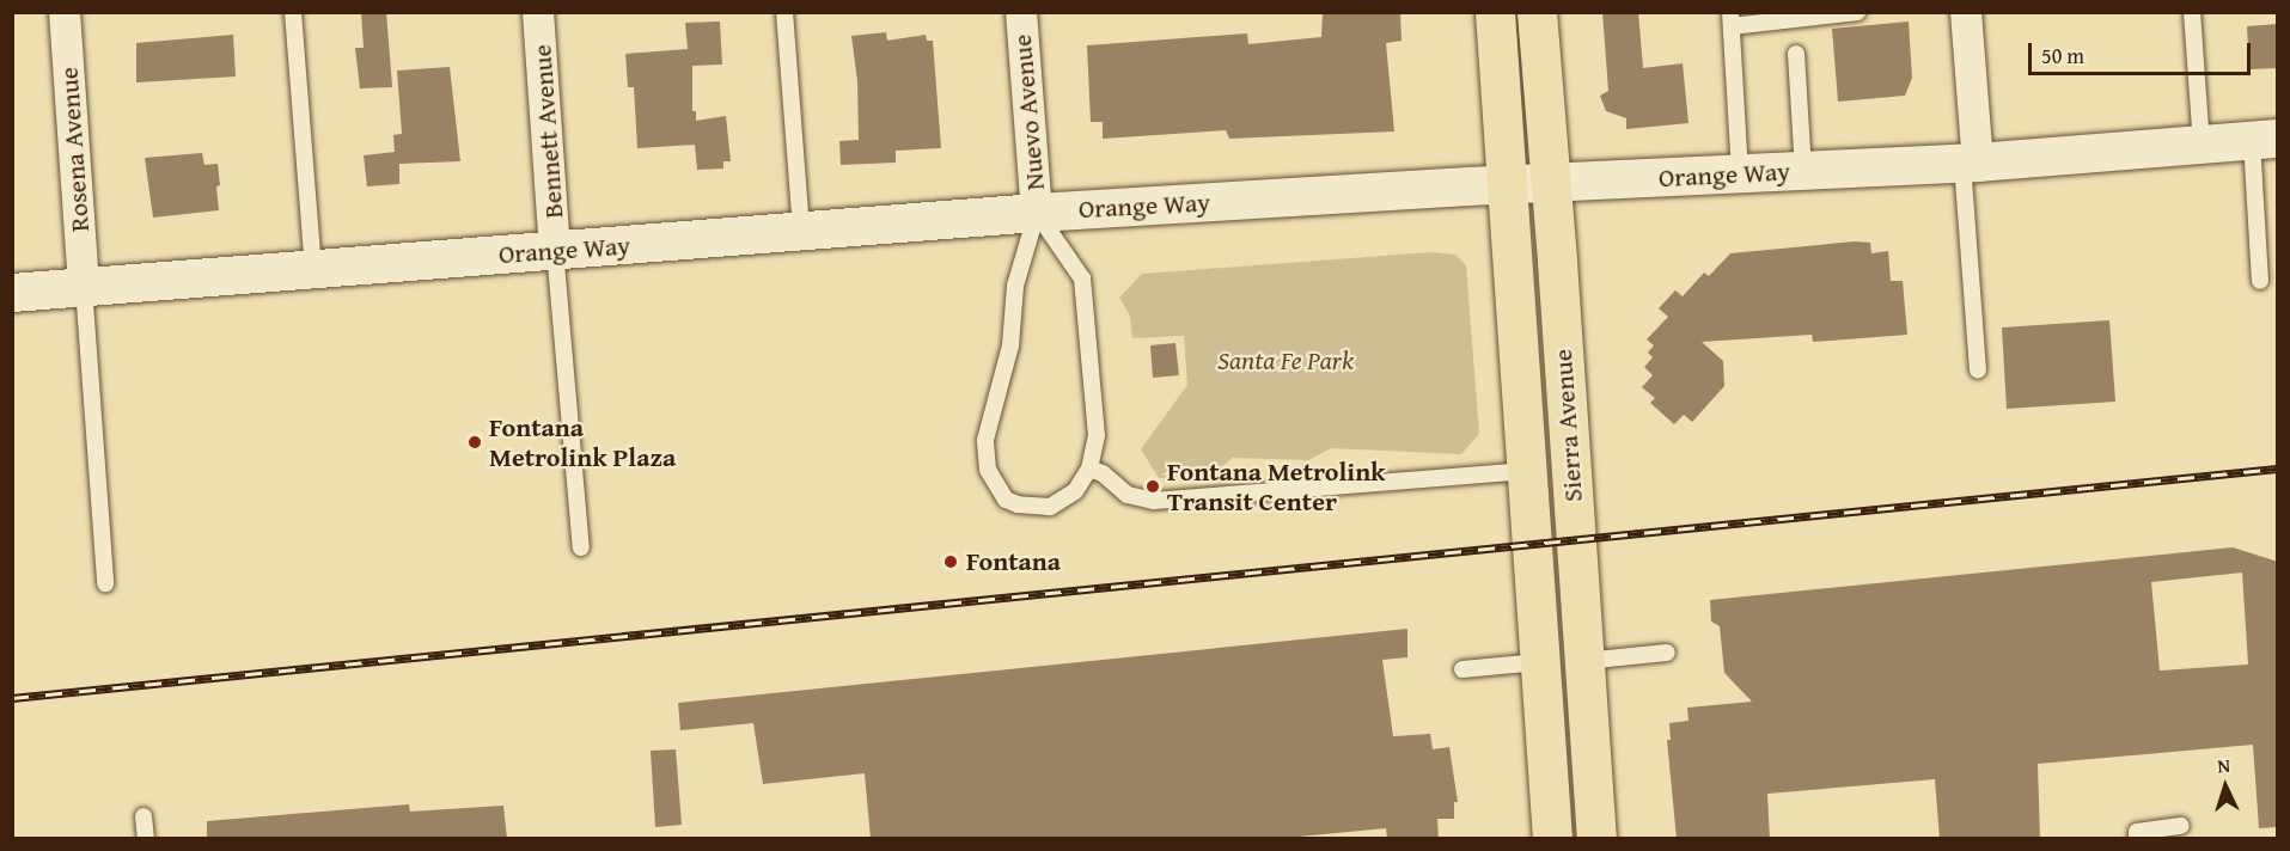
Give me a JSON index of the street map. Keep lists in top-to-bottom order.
{
  "streets": {
    "main road": ["Sierra Avenue"],
    "street": [
      "Nuevo Avenue",
      "Bennett Avenue",
      "Rosena Avenue",
      "Orange Way"
    ]
  },
  "crossings": [
    ["Nuevo Avenue", "Orange Way"],
    ["Bennett Avenue", "Orange Way"],
    ["Rosena Avenue", "Orange Way"],
    ["Orange Way", "Sierra Avenue"]
  ],
  "parks": ["Santa Fe Park"],
  "places": ["Fontana Metrolink Plaza", "Fontana Metrolink Transit Center", "Fontana"],
  "scale_bar": "50 m",
  "north": "top"
}
